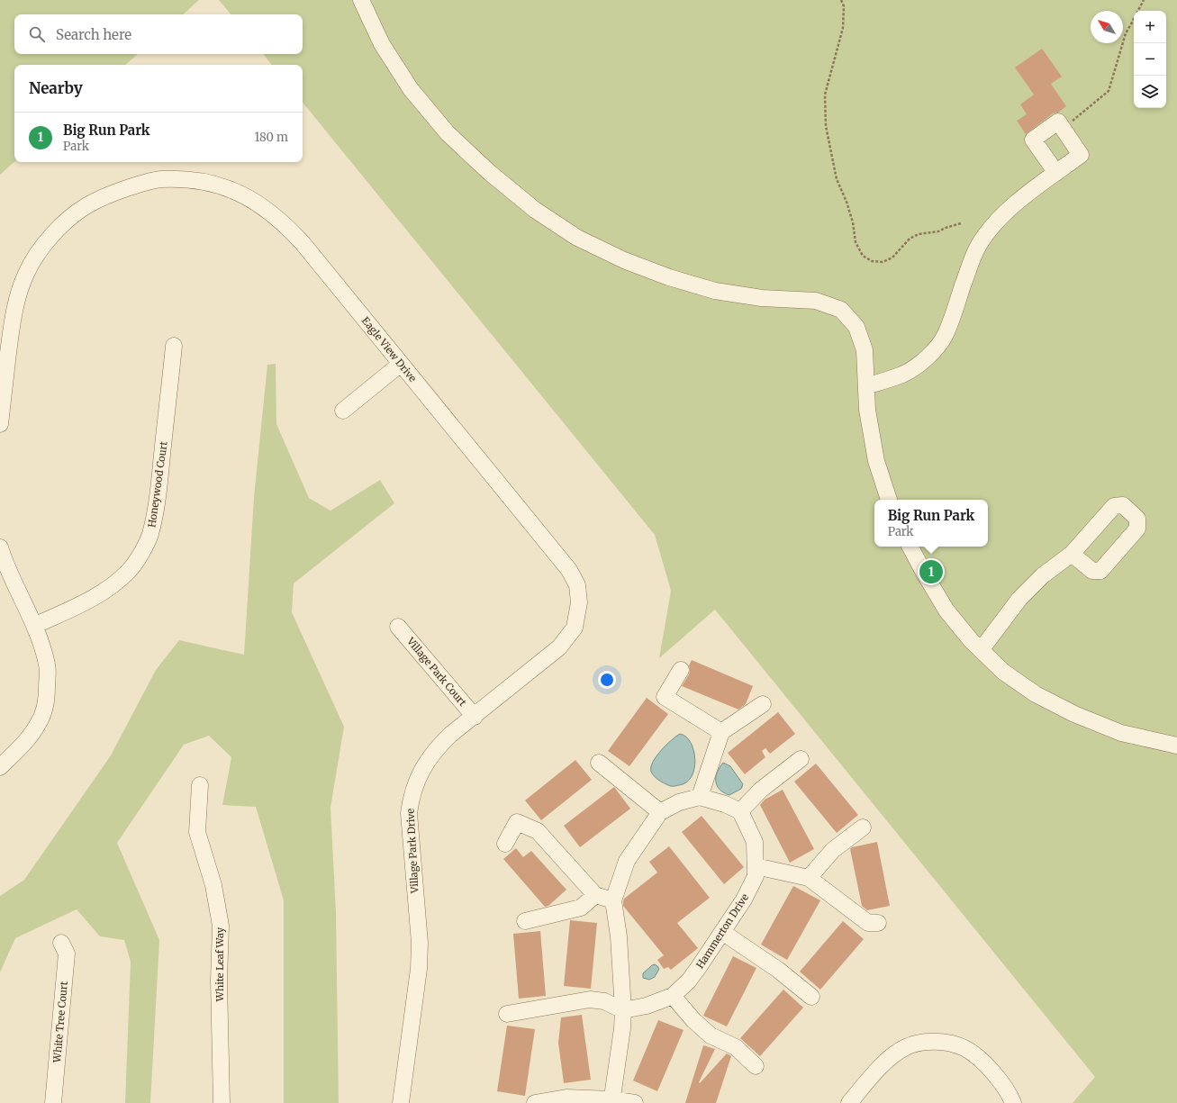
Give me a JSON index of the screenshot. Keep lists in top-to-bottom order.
{
  "streets": {
    "street": [
      "Eagle View Drive",
      "Honeywood Court",
      "Village Park Court",
      "Village Park Drive",
      "Hammerton Drive",
      "White Leaf Way",
      "White Tree Court"
    ]
  },
  "crossings": [
    ["Eagle View Drive", "Village Park Drive"],
    ["Village Park Court", "Village Park Drive"]
  ],
  "north": "top left",
  "page": {
    "map_buttons": ["+", "−"],
    "search": "Search here",
    "heading": "Nearby",
    "list": [
      {
        "mark": "1",
        "name": "Big Run Park",
        "note": "Park",
        "value": "180 m"
      }
    ],
    "popup": ["Big Run Park", "Park"],
    "pins": "1"
  }
}
